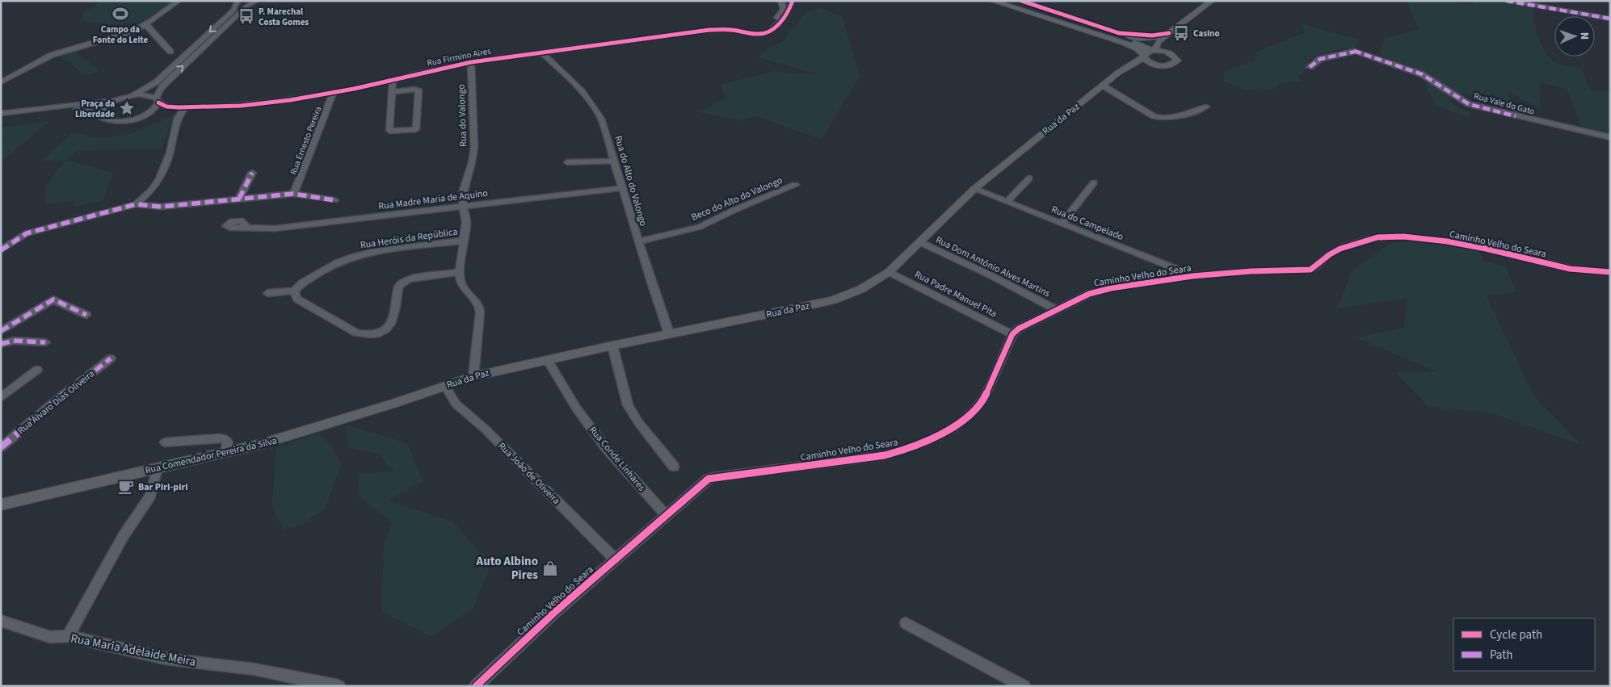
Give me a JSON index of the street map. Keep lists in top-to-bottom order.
{
  "streets": {
    "main road": ["Rua da Paz", "Rua Comendador Pereira da Silva"],
    "street": [
      "Rua Firmino Aires",
      "Rua Vale do Gato",
      "Rua do Valongo",
      "Rua Ernesto Pereira",
      "Rua do Alto do Valongo",
      "Beco do Alto do Valongo",
      "Rua Madre Maria de Aquino",
      "Rua do Campelado",
      "Rua Heróis da República",
      "Caminho Velho do Seara",
      "Rua Dom António Alves Martins",
      "Rua Padre Manuel Pita",
      "Rua Álvaro Dias Oliveira",
      "Rua Conde Linhares",
      "Rua João de Oliveira",
      "Rua Maria Adelaide Meira"
    ]
  },
  "crossings": [
    ["Rua Firmino Aires", "Rua do Valongo"],
    ["Rua Firmino Aires", "Rua Ernesto Pereira"],
    ["Rua Firmino Aires", "Rua do Alto do Valongo"],
    ["Rua do Valongo", "Rua da Paz"],
    ["Rua do Valongo", "Rua Madre Maria de Aquino"],
    ["Rua do Valongo", "Rua Heróis da República"],
    ["Rua da Paz", "Rua do Alto do Valongo"],
    ["Rua da Paz", "Rua do Campelado"],
    ["Rua da Paz", "Rua Dom António Alves Martins"],
    ["Rua da Paz", "Rua Padre Manuel Pita"],
    ["Rua da Paz", "Rua Comendador Pereira da Silva"],
    ["Rua da Paz", "Rua Conde Linhares"],
    ["Rua da Paz", "Rua João de Oliveira"],
    ["Rua do Alto do Valongo", "Beco do Alto do Valongo"],
    ["Rua do Alto do Valongo", "Rua Madre Maria de Aquino"],
    ["Rua do Campelado", "Caminho Velho do Seara"],
    ["Caminho Velho do Seara", "Rua Dom António Alves Martins"],
    ["Caminho Velho do Seara", "Rua Padre Manuel Pita"],
    ["Caminho Velho do Seara", "Rua Conde Linhares"],
    ["Caminho Velho do Seara", "Rua João de Oliveira"]
  ],
  "places": {
    "sports": ["Campo da Fonte do Leite"],
    "bus stop": ["P. Marechal Costa Gomes", "Casino"],
    "place": ["Praça da Liberdade"],
    "cafe": ["Bar Piri-piri"],
    "shop": ["Auto Albino Pires"]
  },
  "legend": ["Cycle path", "Path"],
  "north": "right"
}
